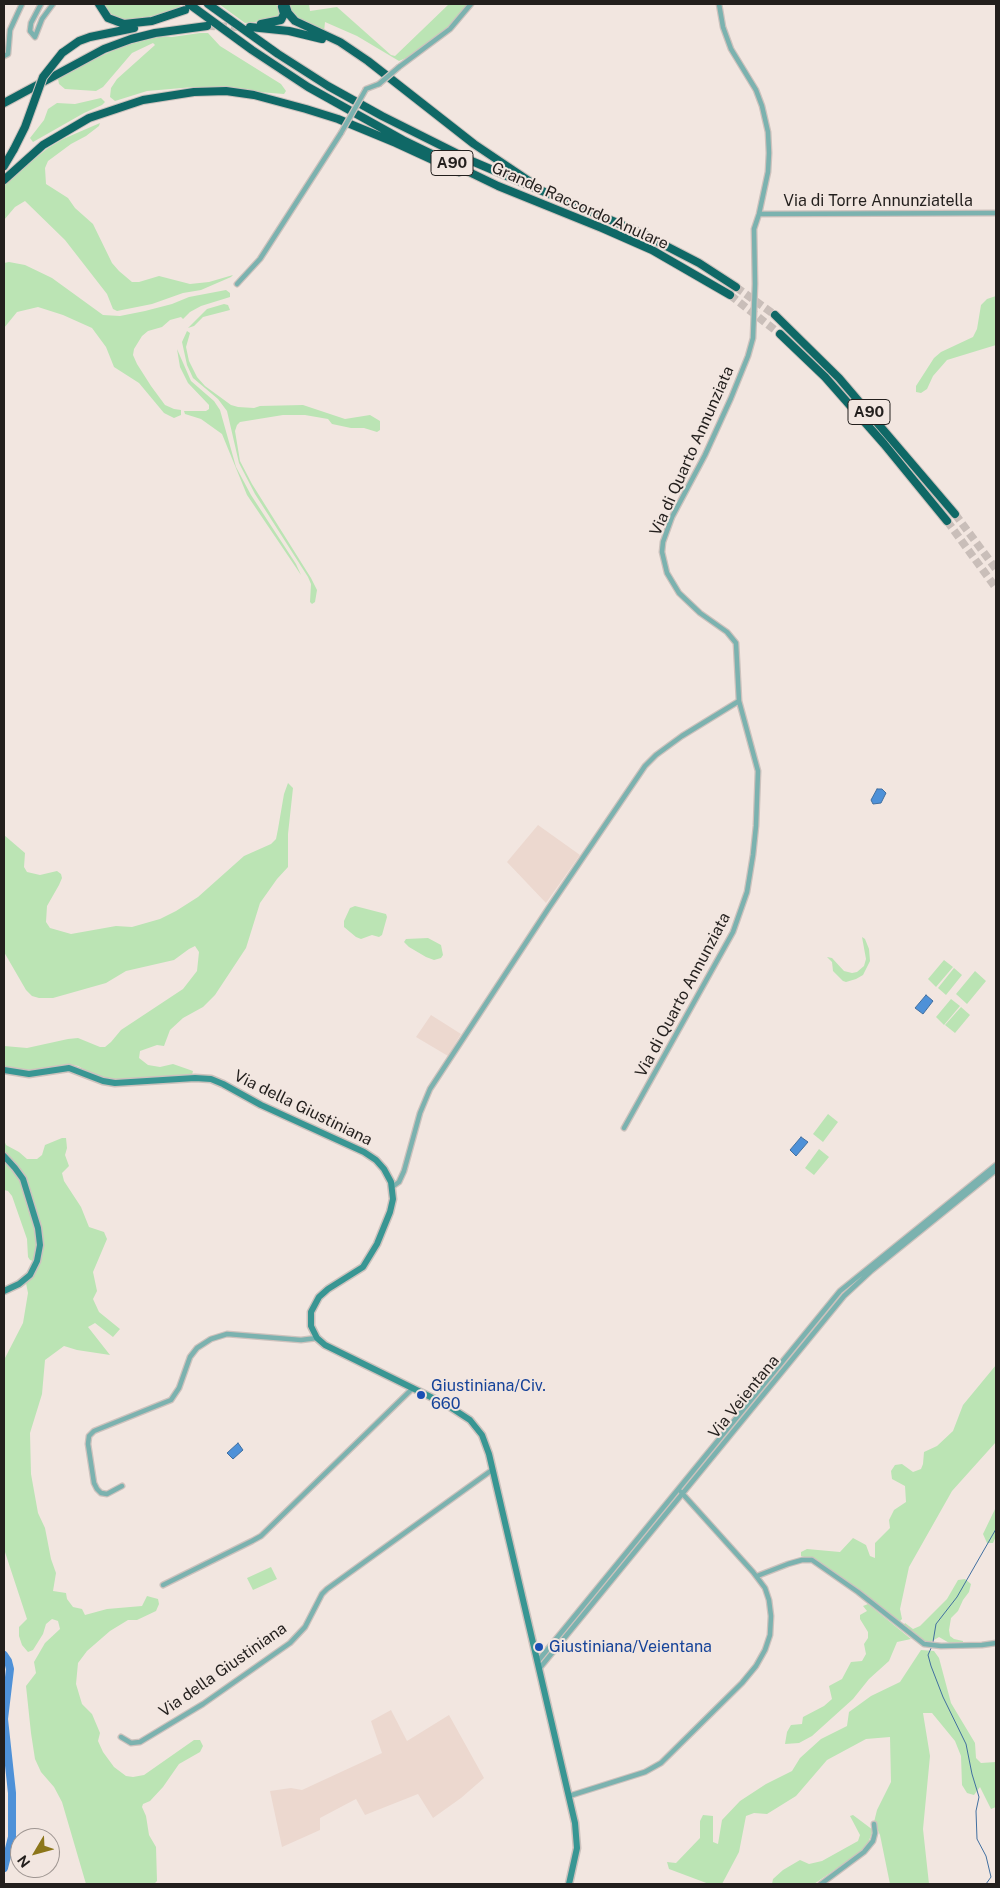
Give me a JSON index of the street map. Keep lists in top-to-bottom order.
{
  "streets": {
    "highway": ["A90", "Grande Raccordo Anulare"],
    "street": [
      "Via di Torre Annunziatella",
      "Via di Quarto Annunziata",
      "Via della Giustiniana",
      "Via Veientana"
    ]
  },
  "crossings": [
    ["Via di Torre Annunziatella", "Via di Quarto Annunziata"]
  ],
  "places": ["Giustiniana/Civ. 660", "Giustiniana/Veientana"],
  "north": "bottom left"
}
